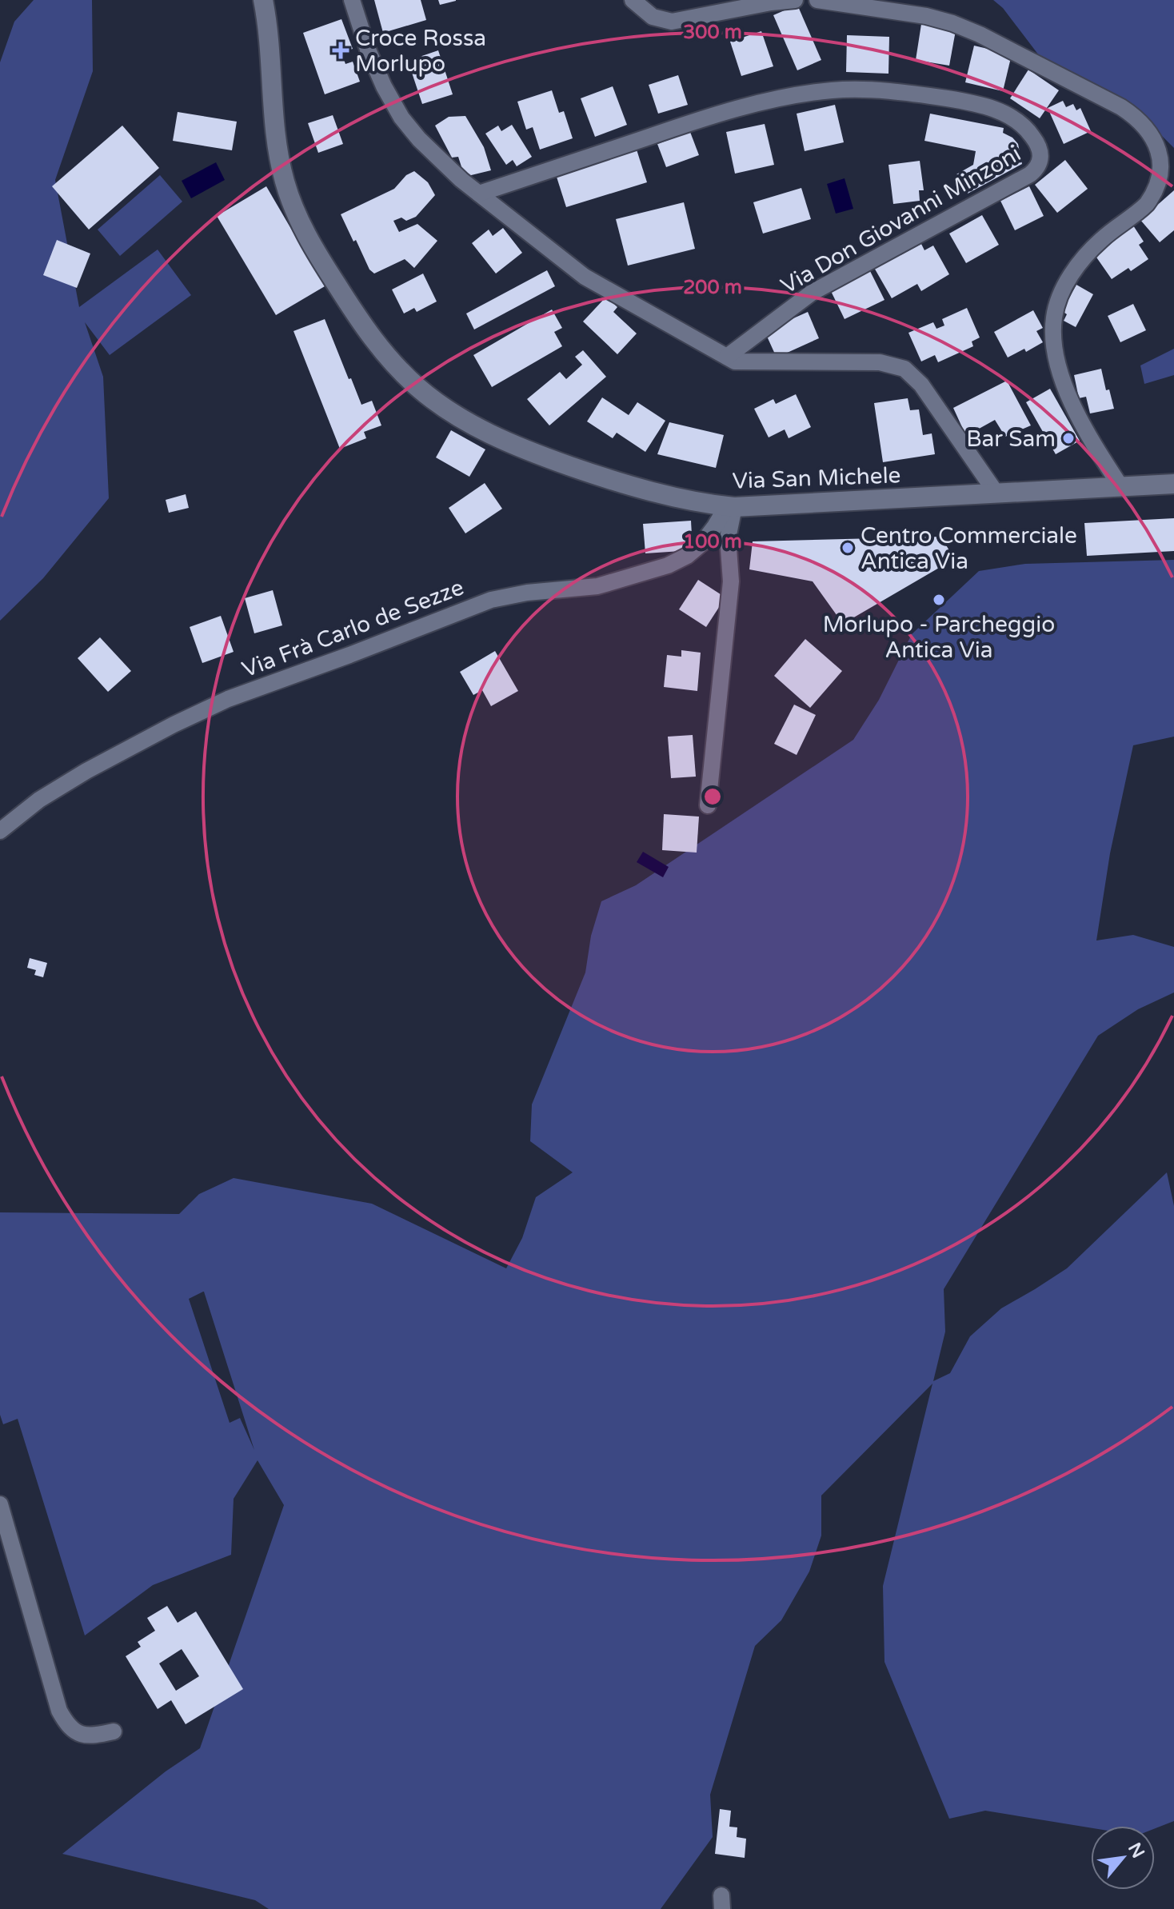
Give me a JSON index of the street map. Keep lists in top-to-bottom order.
{
  "streets": {
    "main road": ["Via San Michele"],
    "street": ["Via Don Giovanni Minzoni", "Via Frà Carlo de Sezze"]
  },
  "crossings": [
    ["Via San Michele", "Via Frà Carlo de Sezze"]
  ],
  "places": {
    "health": ["Croce Rossa Morlupo"],
    "other": ["Bar Sam", "Centro Commerciale Antica Via", "Morlupo - Parcheggio Antica Via"]
  },
  "north": "top right",
  "rings": ["300 m", "200 m", "100 m"]
}
